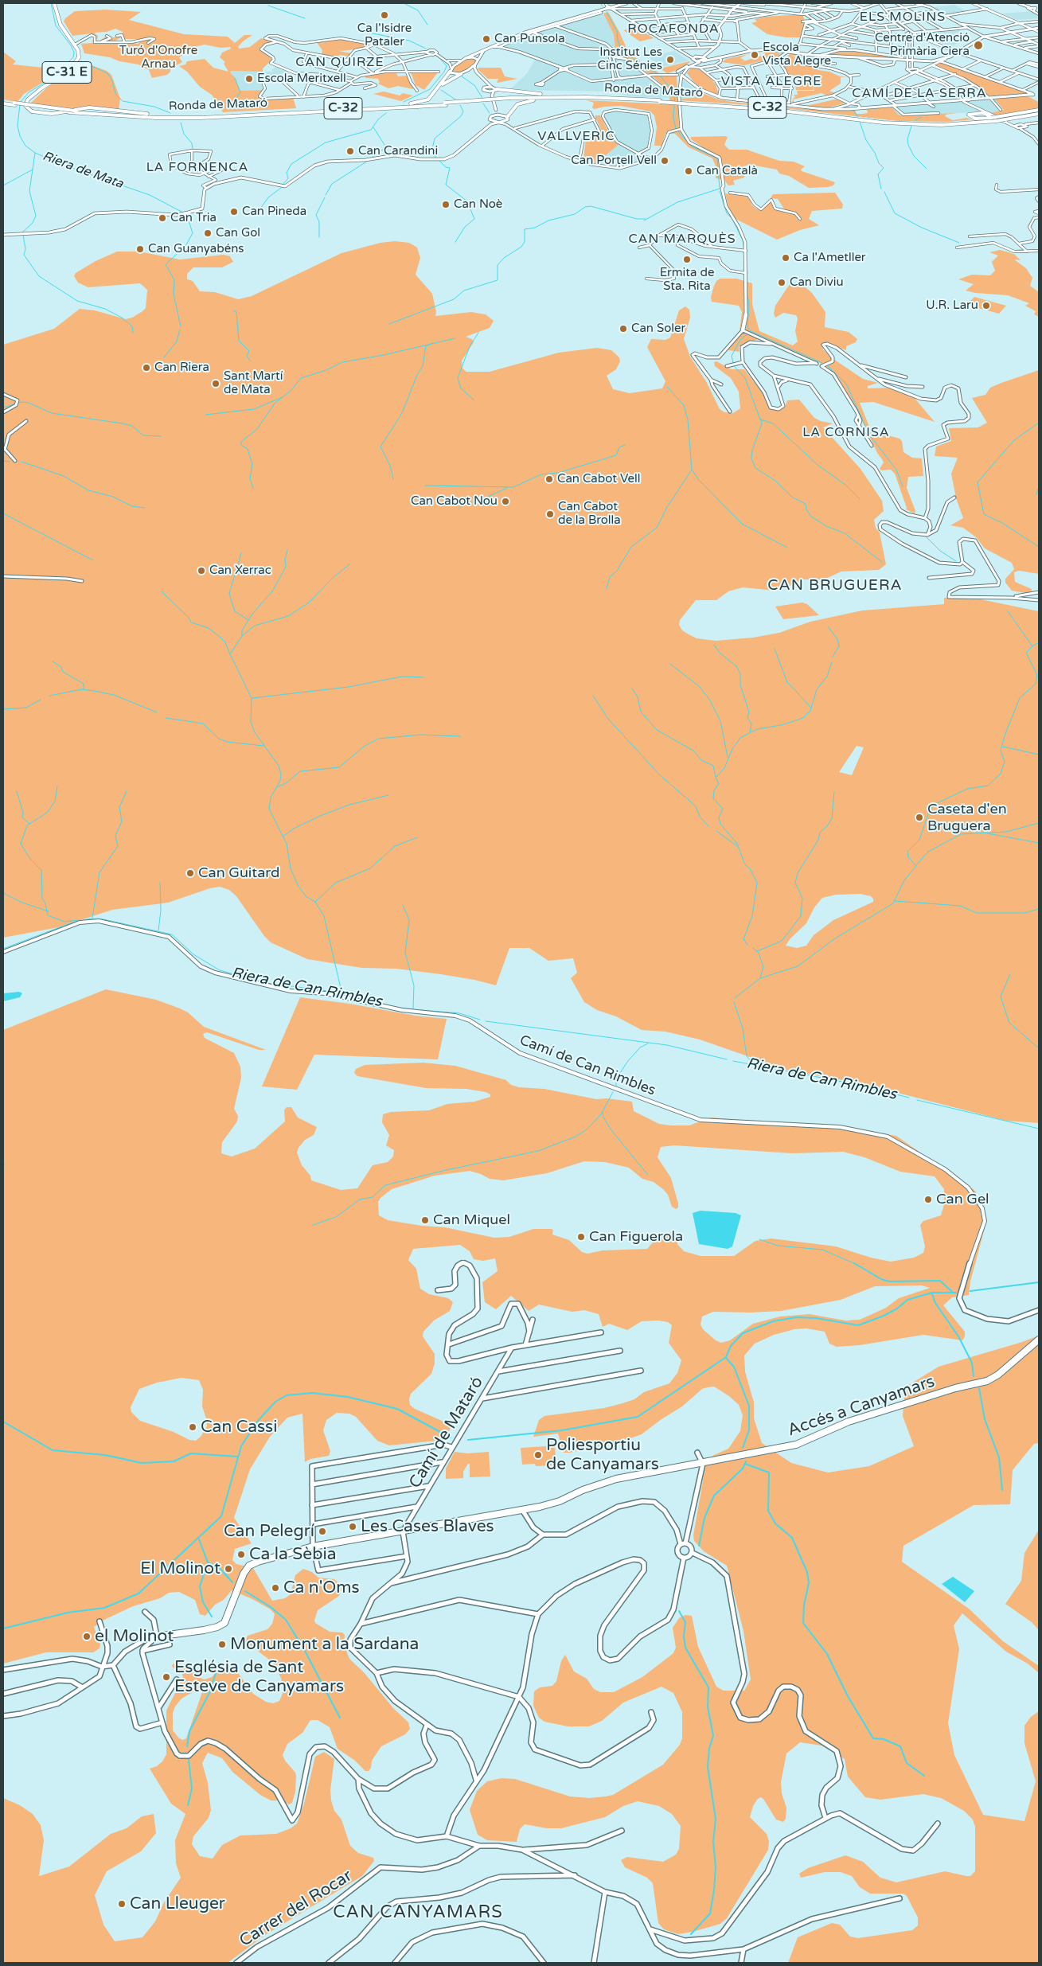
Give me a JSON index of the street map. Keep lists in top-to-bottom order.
{
  "streets": {
    "highway": ["Ronda de Mataró", "C-32"],
    "main road": ["C-31 E"],
    "street": [
      "Camí de Can Rimbles",
      "Accés a Canyamars",
      "Camí de Mataró",
      "Carrer del Rocar"
    ]
  },
  "crossings": [
    ["Ronda de Mataró", "C-32"],
    ["Accés a Canyamars", "Camí de Mataró"]
  ],
  "districts": [
    "ELS MOLINS",
    "ROCAFONDA",
    "CAN QUIRZE",
    "VISTA ALEGRE",
    "CAMÍ DE LA SERRA",
    "VALLVERIC",
    "LA FORNENCA",
    "CAN MARQUÈS",
    "LA CORNISA",
    "CAN BRUGUERA",
    "CAN CANYAMARS"
  ],
  "water": ["Riera de Mata", "Riera de Can Rimbles"],
  "parks": ["Turó d'Onofre Arnau"],
  "places": [
    "Ca l'Isidre Pataler",
    "Can Punsola",
    "Centre d'Atenció Primària Ciera",
    "Escola Vista Alegre",
    "Institut Les Cinc Sénies",
    "Escola Meritxell",
    "Can Carandini",
    "Can Portell Vell",
    "Can Català",
    "Can Noè",
    "Can Pineda",
    "Can Tria",
    "Can Gol",
    "Can Guanyabéns",
    "Ca l'Ametller",
    "Ermita de Sta. Rita",
    "Can Diviu",
    "U.R. Laru",
    "Can Soler",
    "Can Riera",
    "Sant Martí de Mata",
    "Can Cabot Vell",
    "Can Cabot Nou",
    "Can Cabot de la Brolla",
    "Can Xerrac",
    "Caseta d'en Bruguera",
    "Can Guitard",
    "Can Gel",
    "Can Miquel",
    "Can Figuerola",
    "Can Cassi",
    "Poliesportiu de Canyamars",
    "Les Cases Blaves",
    "Can Pelegrí",
    "Ca la Sèbia",
    "El Molinot",
    "Ca n'Oms",
    "el Molinot",
    "Monument a la Sardana",
    "Església de Sant Esteve de Canyamars",
    "Can Lleuger"
  ]
}
